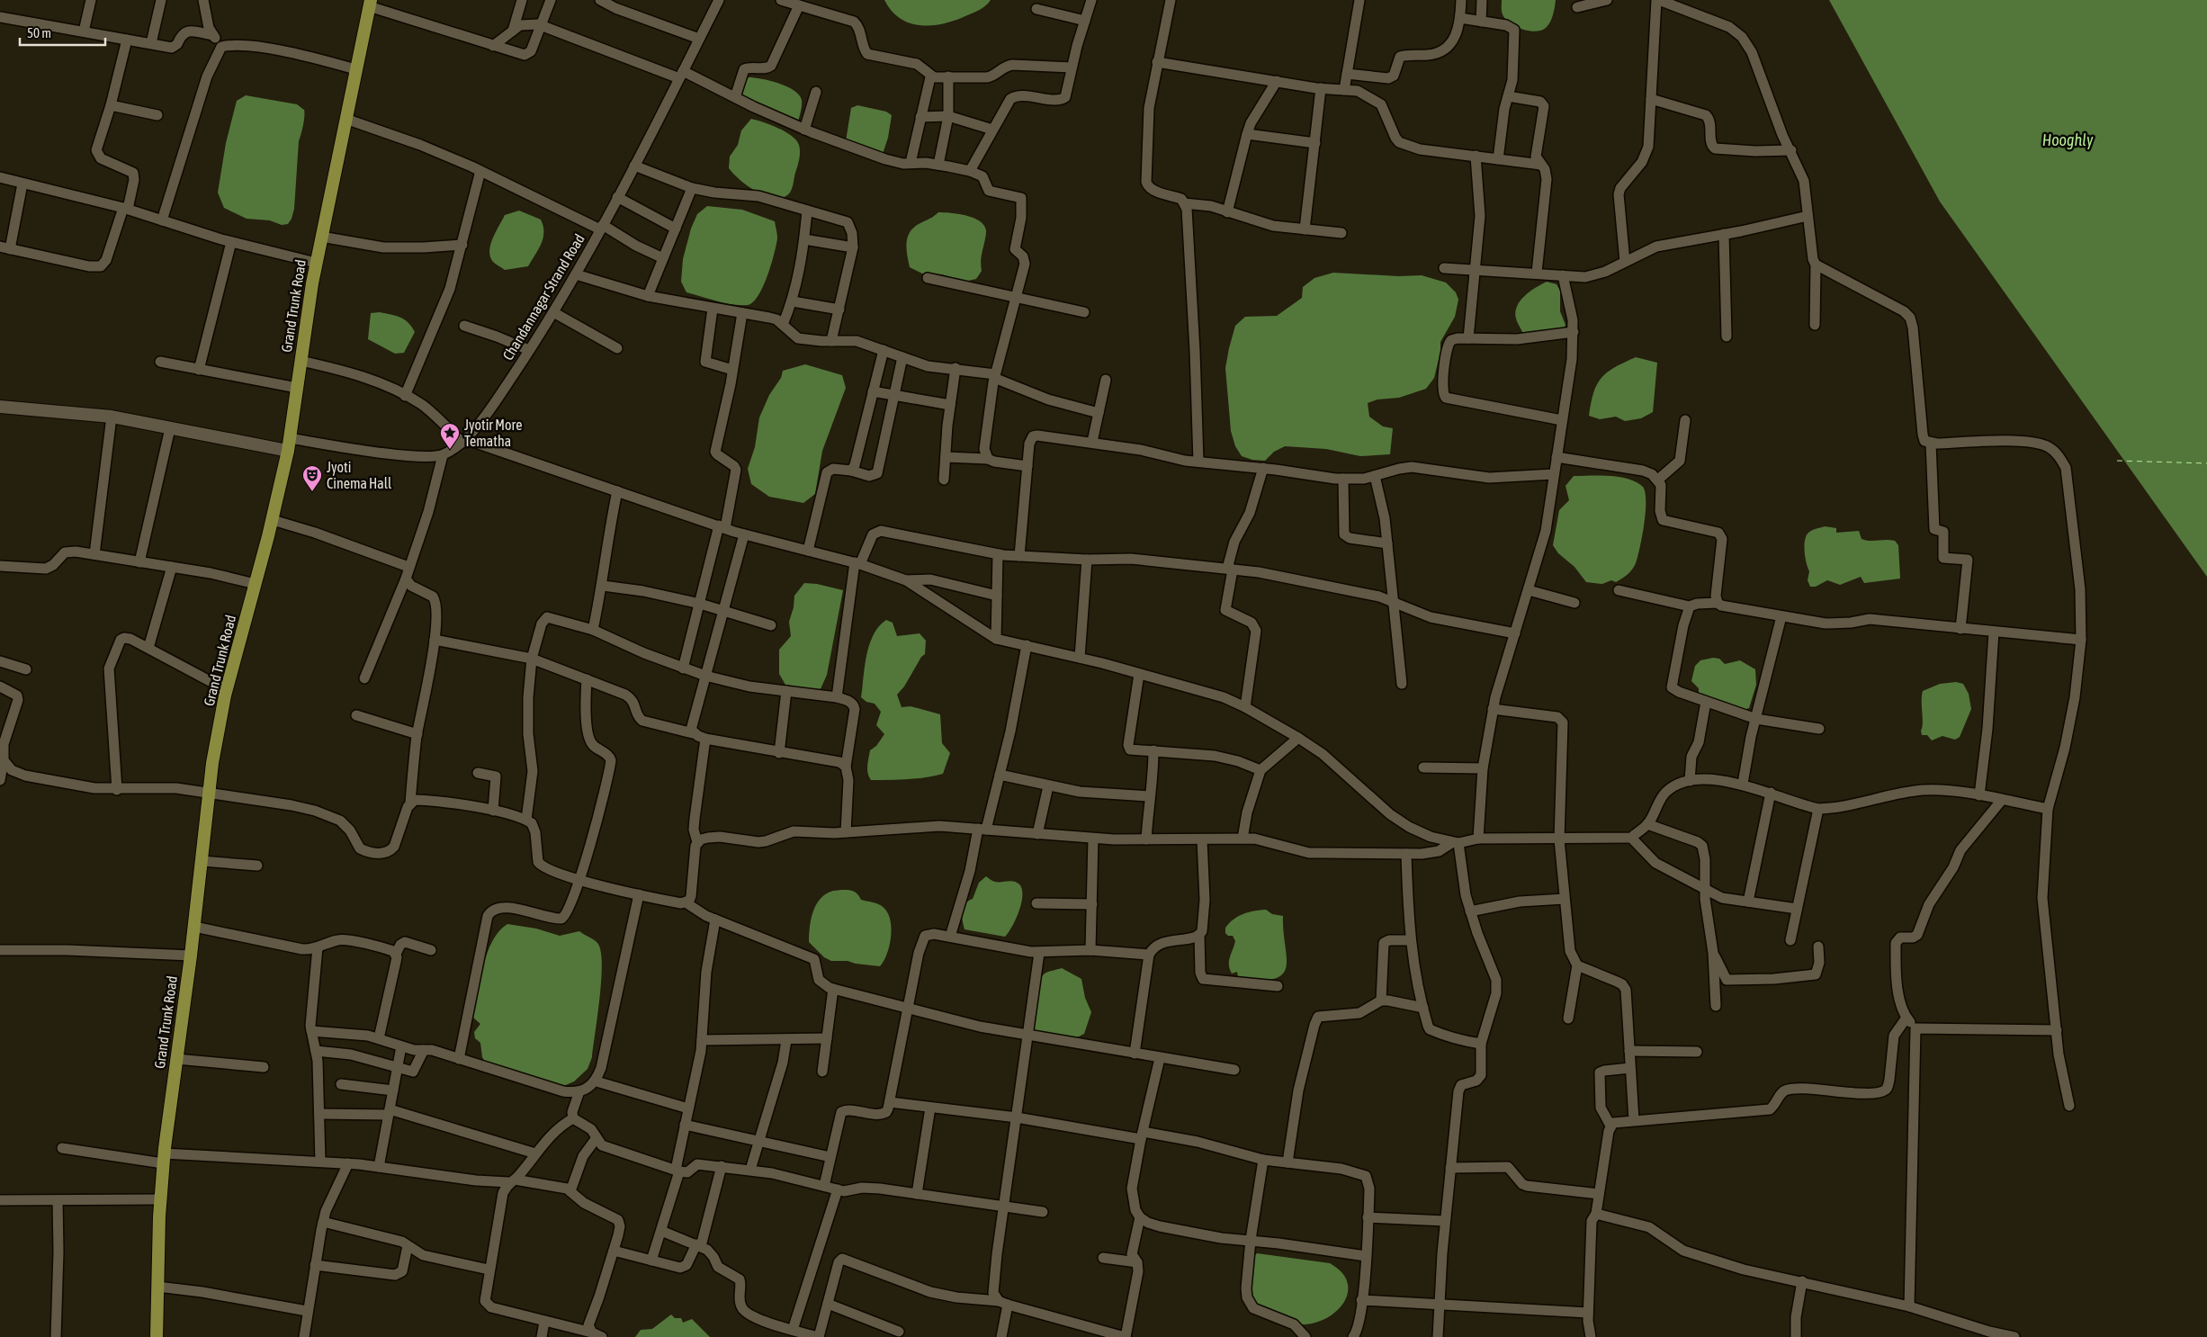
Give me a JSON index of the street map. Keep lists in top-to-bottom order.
{
  "streets": {
    "main road": ["Grand Trunk Road"],
    "street": ["Chandannagar Strand Road"]
  },
  "crossings": [
    ["Chandannagar Strand Road", "Grand Trunk Road"]
  ],
  "water": ["Hooghly"],
  "places": {
    "place": ["Jyotir More Tematha"],
    "theatre": ["Jyoti Cinema Hall"]
  },
  "scale_bar": "50 m"
}
